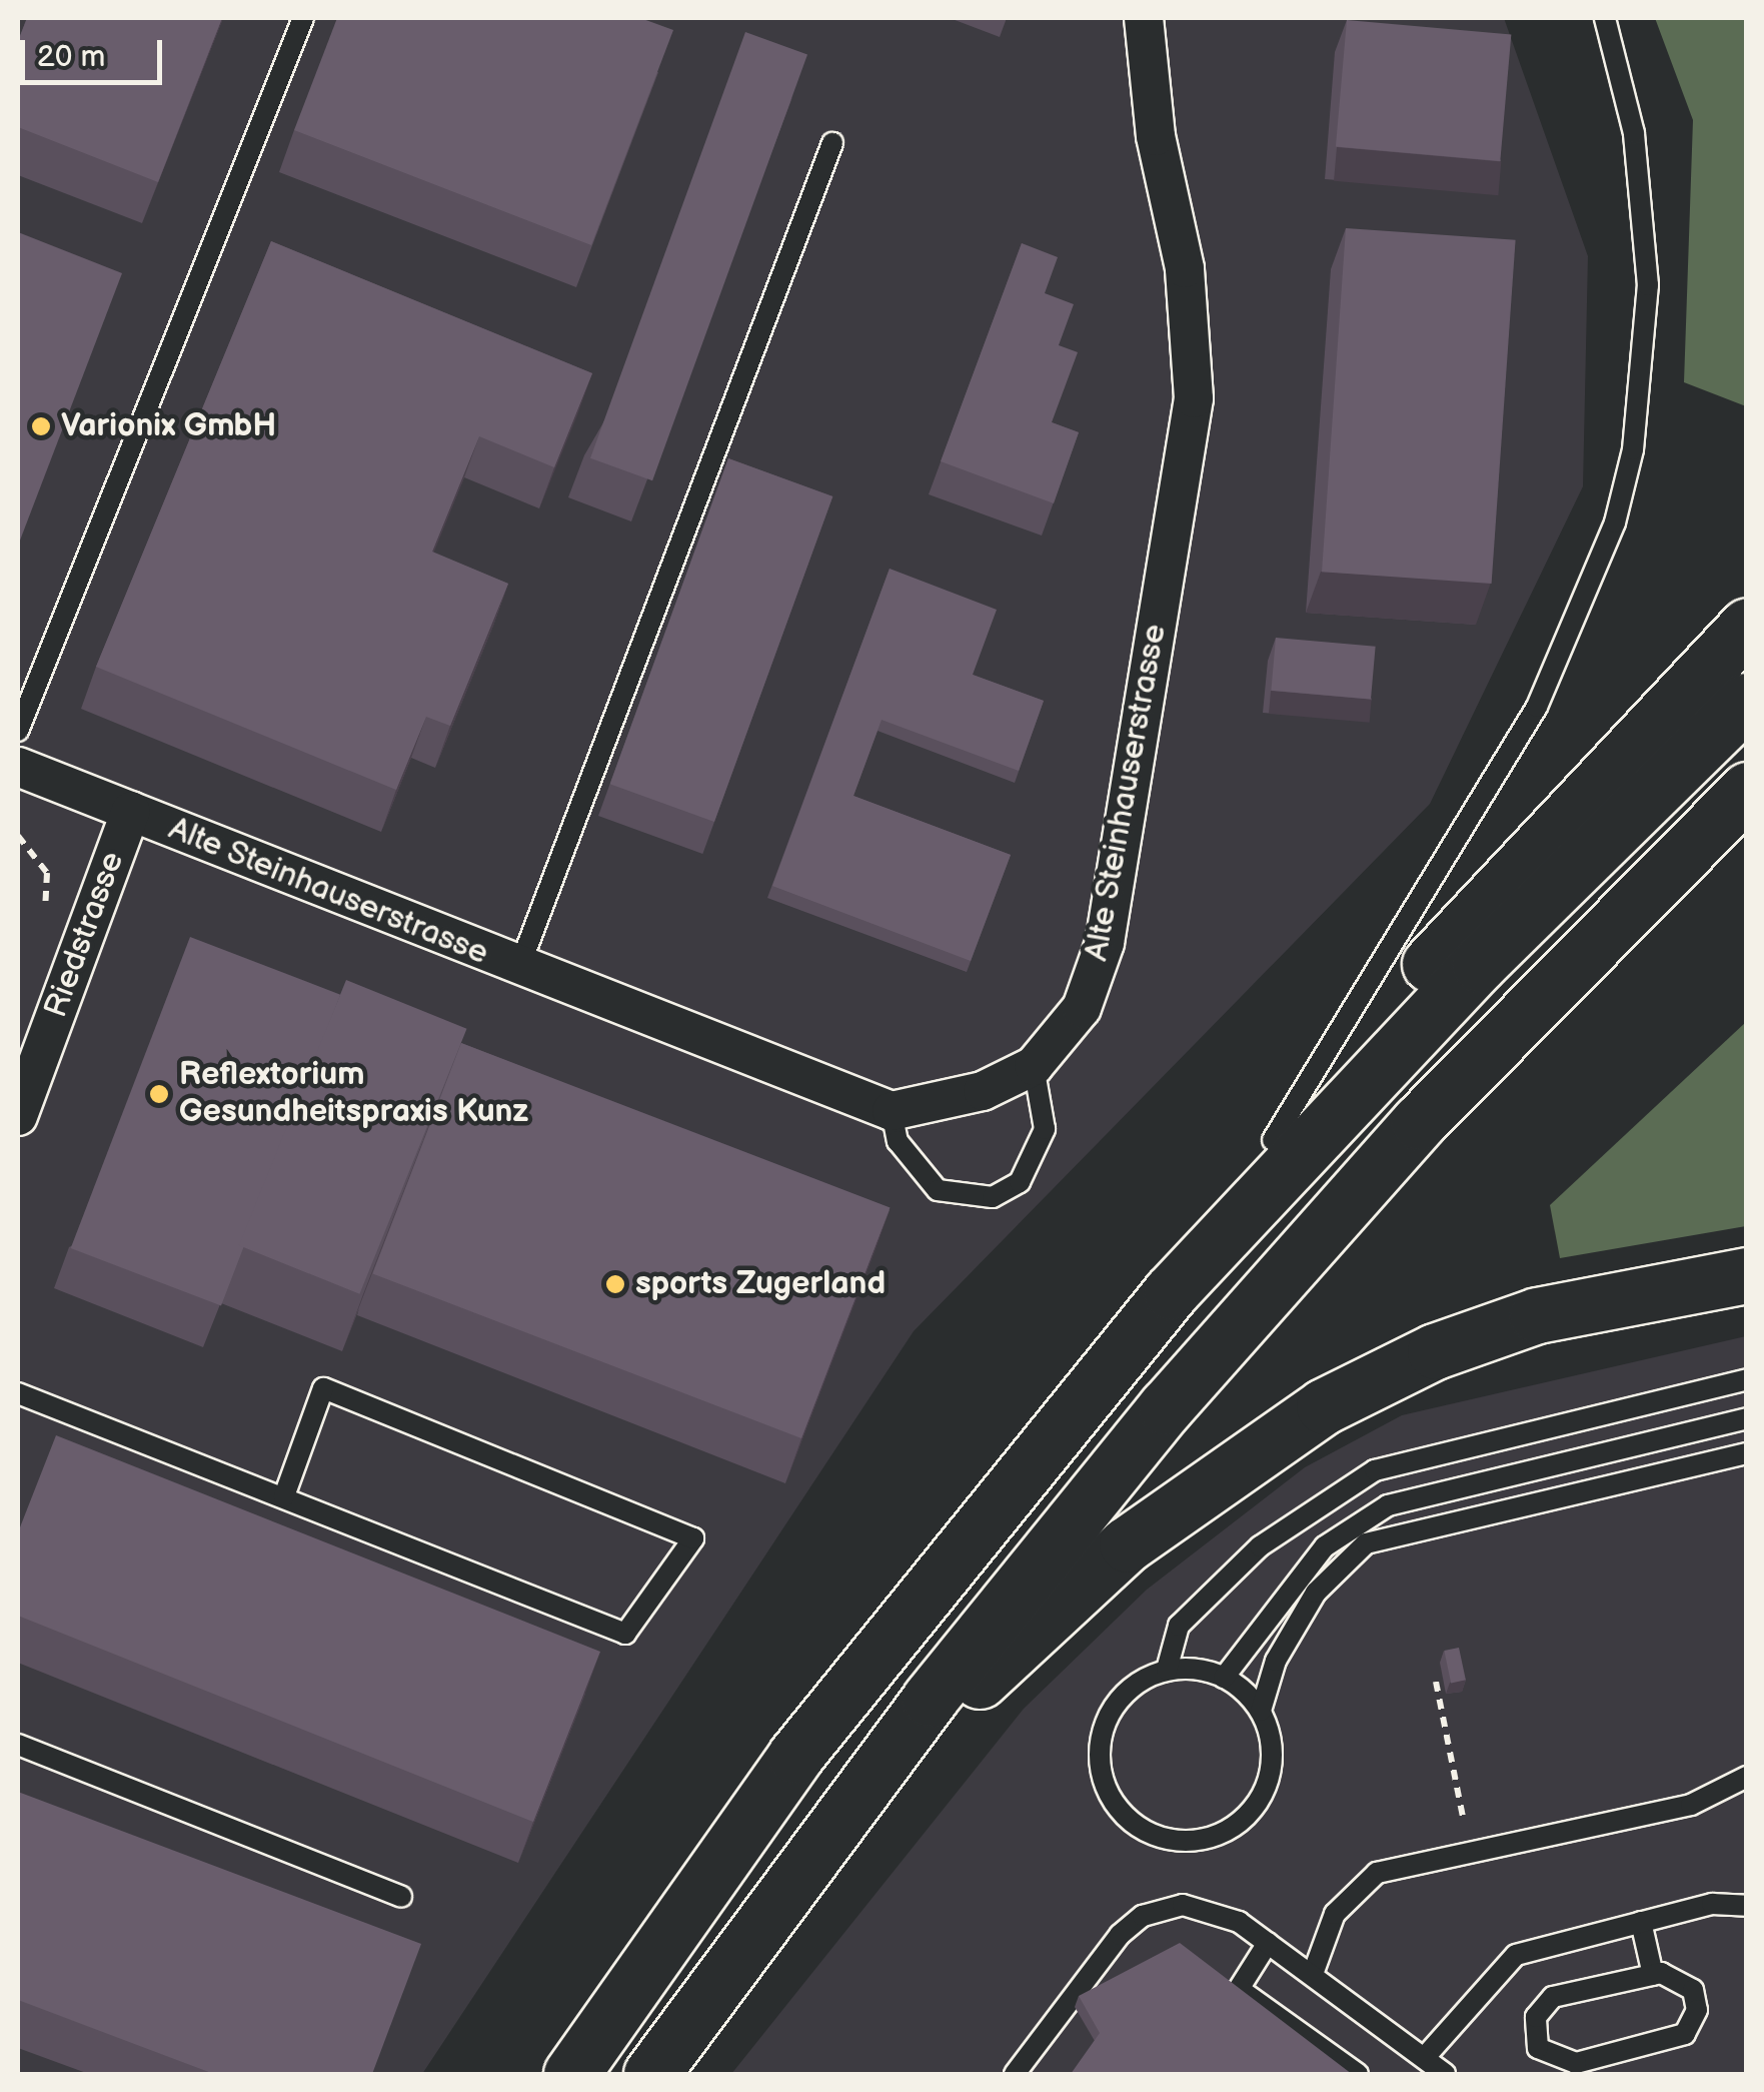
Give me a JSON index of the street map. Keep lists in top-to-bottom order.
{
  "streets": {
    "street": ["Alte Steinhauserstrasse", "Riedstrasse"]
  },
  "crossings": [
    ["Alte Steinhauserstrasse", "Riedstrasse"]
  ],
  "places": ["Varionix GmbH", "Reflextorium Gesundheitspraxis Kunz", "sports Zugerland"],
  "scale_bar": "20 m"
}
